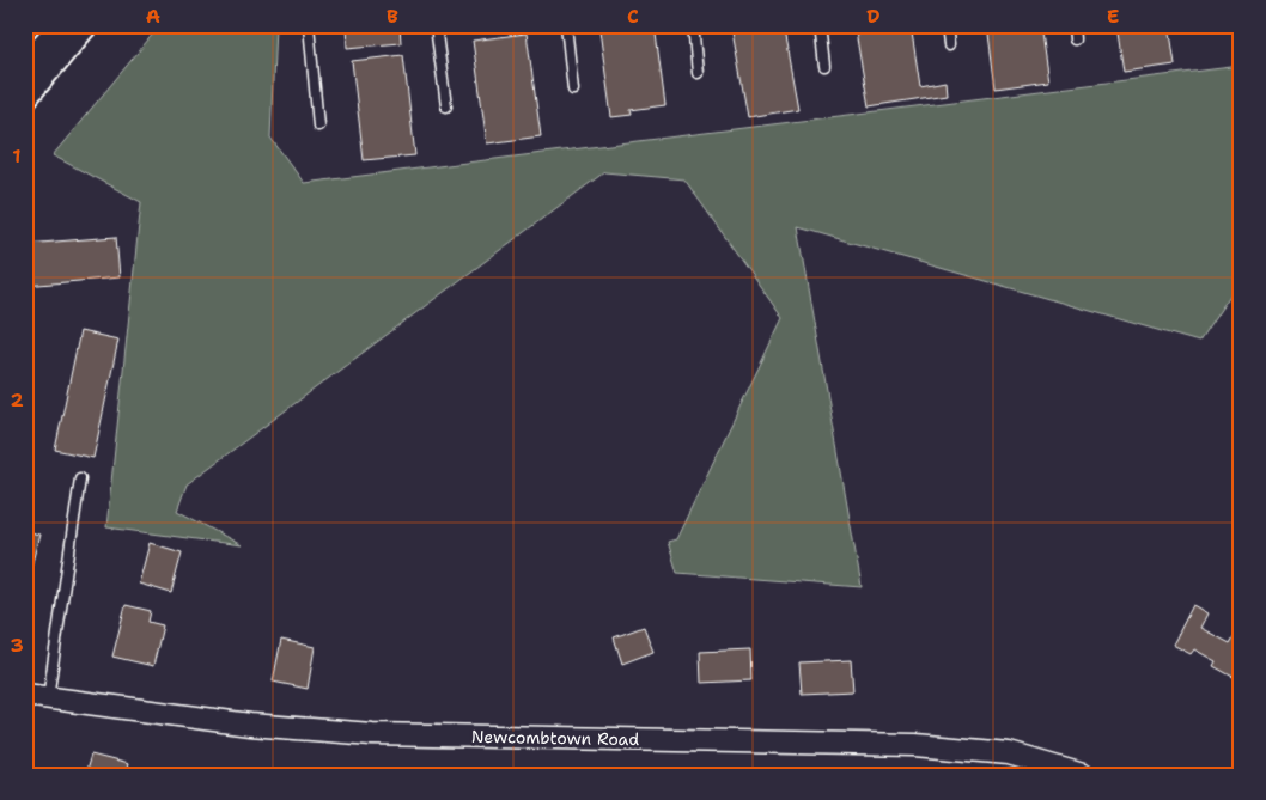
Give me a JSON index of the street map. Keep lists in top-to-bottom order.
{
  "streets": {
    "street": ["Newcombtown Road"]
  },
  "grid": {
    "columns": [
      "A",
      "B",
      "C",
      "D",
      "E"
    ],
    "rows": ["1", "2", "3"]
  }
}
